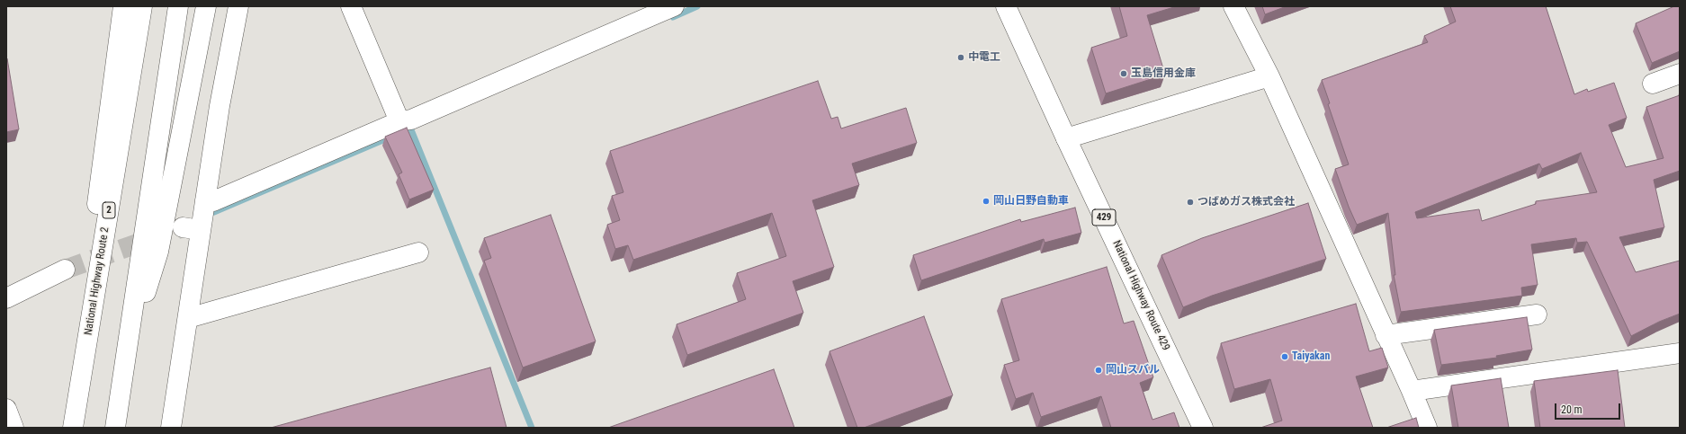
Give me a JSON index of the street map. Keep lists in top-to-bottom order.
{
  "streets": {
    "main road": [
      "2",
      "429",
      "National Highway Route 2",
      "National Highway Route 429"
    ]
  },
  "places": [
    "中電工",
    "玉島信用金庫",
    "岡山日野自動車",
    "つばめガス株式会社",
    "Taiyakan",
    "岡山スバル"
  ],
  "scale_bar": "20 m"
}
